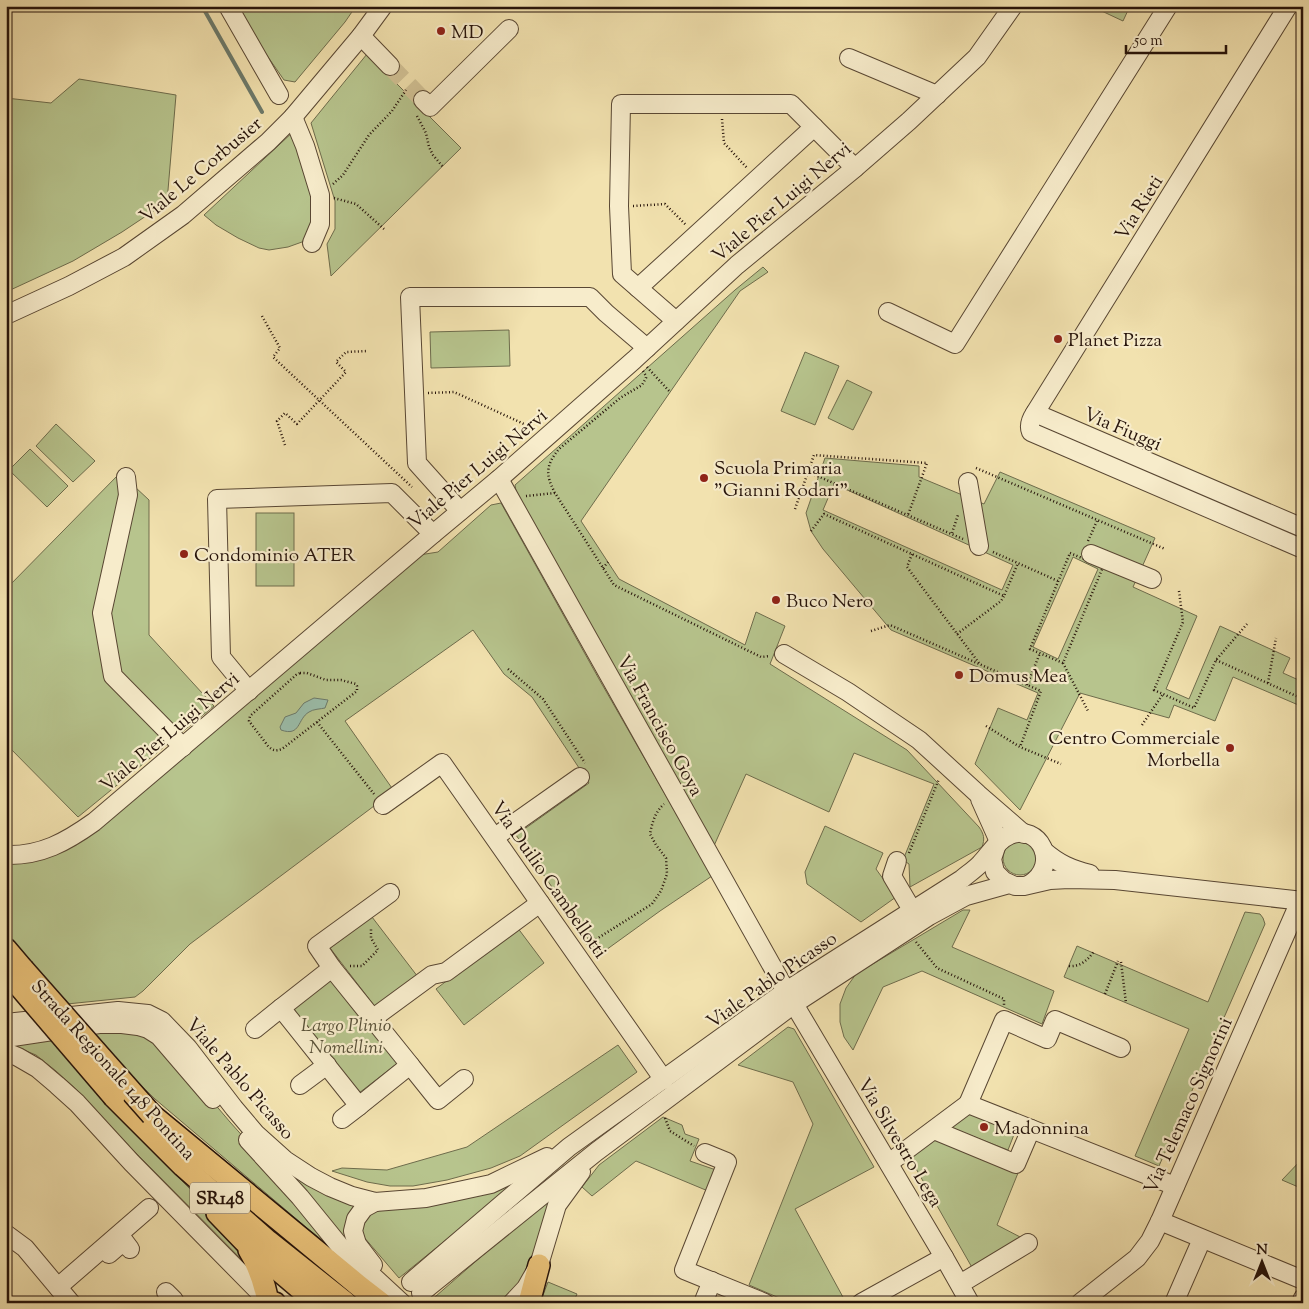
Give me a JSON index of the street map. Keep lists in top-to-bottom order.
{
  "streets": {
    "main road": ["Strada Regionale 148 Pontina", "SR148"],
    "street": [
      "Viale Le Corbusier",
      "Viale Pier Luigi Nervi",
      "Via Rieti",
      "Via Fiuggi",
      "Via Francisco Goya",
      "Via Duilio Cambellotti",
      "Viale Pablo Picasso",
      "Via Telemaco Signorini",
      "Via Silvestro Lega"
    ]
  },
  "crossings": [
    ["Viale Pier Luigi Nervi", "Via Francisco Goya"],
    ["Via Rieti", "Via Fiuggi"],
    ["Via Francisco Goya", "Viale Pablo Picasso"],
    ["Via Francisco Goya", "Via Silvestro Lega"],
    ["Via Duilio Cambellotti", "Viale Pablo Picasso"],
    ["Viale Pablo Picasso", "Via Telemaco Signorini"],
    ["Viale Pablo Picasso", "Via Silvestro Lega"]
  ],
  "parks": ["Largo Plinio Nomellini"],
  "places": [
    "MD",
    "Planet Pizza",
    "Scuola Primaria \"Gianni Rodari\"",
    "Condominio ATER",
    "Buco Nero",
    "Domus Mea",
    "Centro Commerciale Morbella",
    "Madonnina"
  ],
  "scale_bar": "50 m",
  "north": "top"
}
